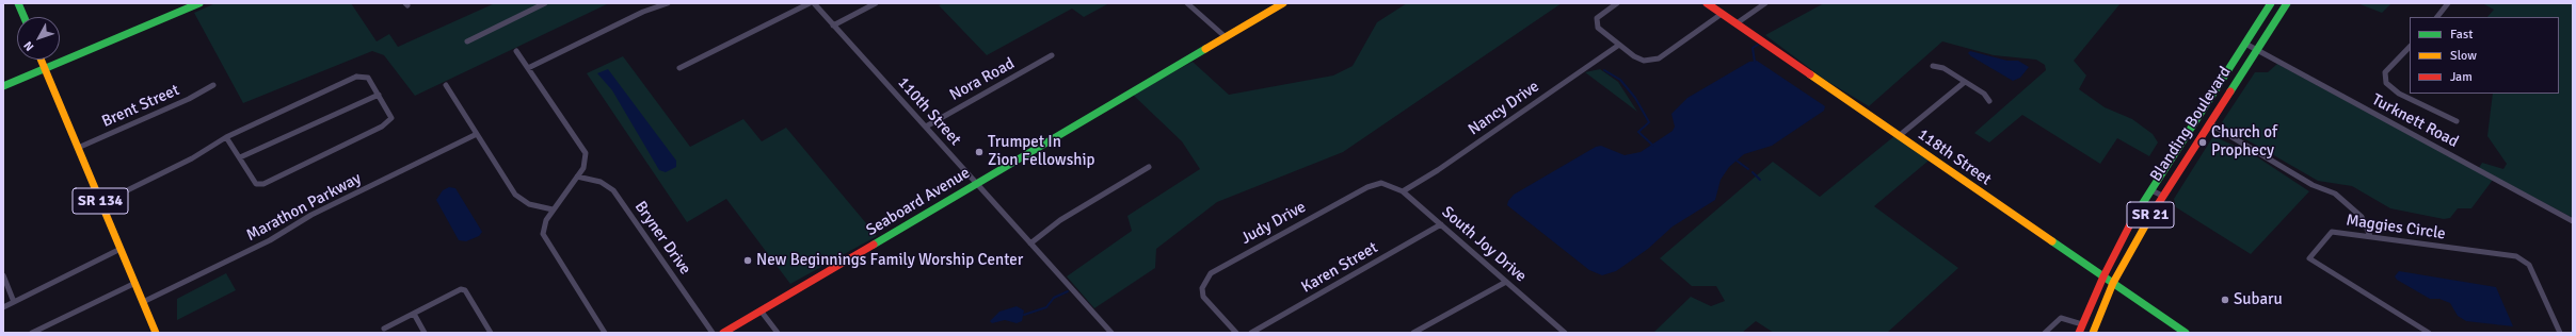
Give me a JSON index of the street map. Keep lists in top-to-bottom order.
{
  "streets": {
    "main road": [
      "Blanding Boulevard",
      "118th Street",
      "SR 134",
      "Seaboard Avenue",
      "SR 21"
    ],
    "street": [
      "Nora Road",
      "Brent Street",
      "Nancy Drive",
      "110th Street",
      "Turknett Road",
      "Marathon Parkway",
      "Judy Drive",
      "Maggies Circle",
      "Bryner Drive",
      "South Joy Drive",
      "Karen Street"
    ]
  },
  "crossings": [
    ["Nora Road", "110th Street"],
    ["Brent Street", "SR 134"],
    ["Nancy Drive", "South Joy Drive"],
    ["110th Street", "Seaboard Avenue"],
    ["Turknett Road", "Blanding Boulevard"],
    ["Blanding Boulevard", "118th Street"],
    ["SR 134", "Marathon Parkway"],
    ["Judy Drive", "South Joy Drive"],
    ["South Joy Drive", "Karen Street"]
  ],
  "places": [
    "Church of Prophecy",
    "Trumpet In Zion Fellowship",
    "New Beginnings Family Worship Center",
    "Subaru"
  ],
  "legend": ["Fast", "Slow", "Jam"],
  "north": "bottom left"
}
